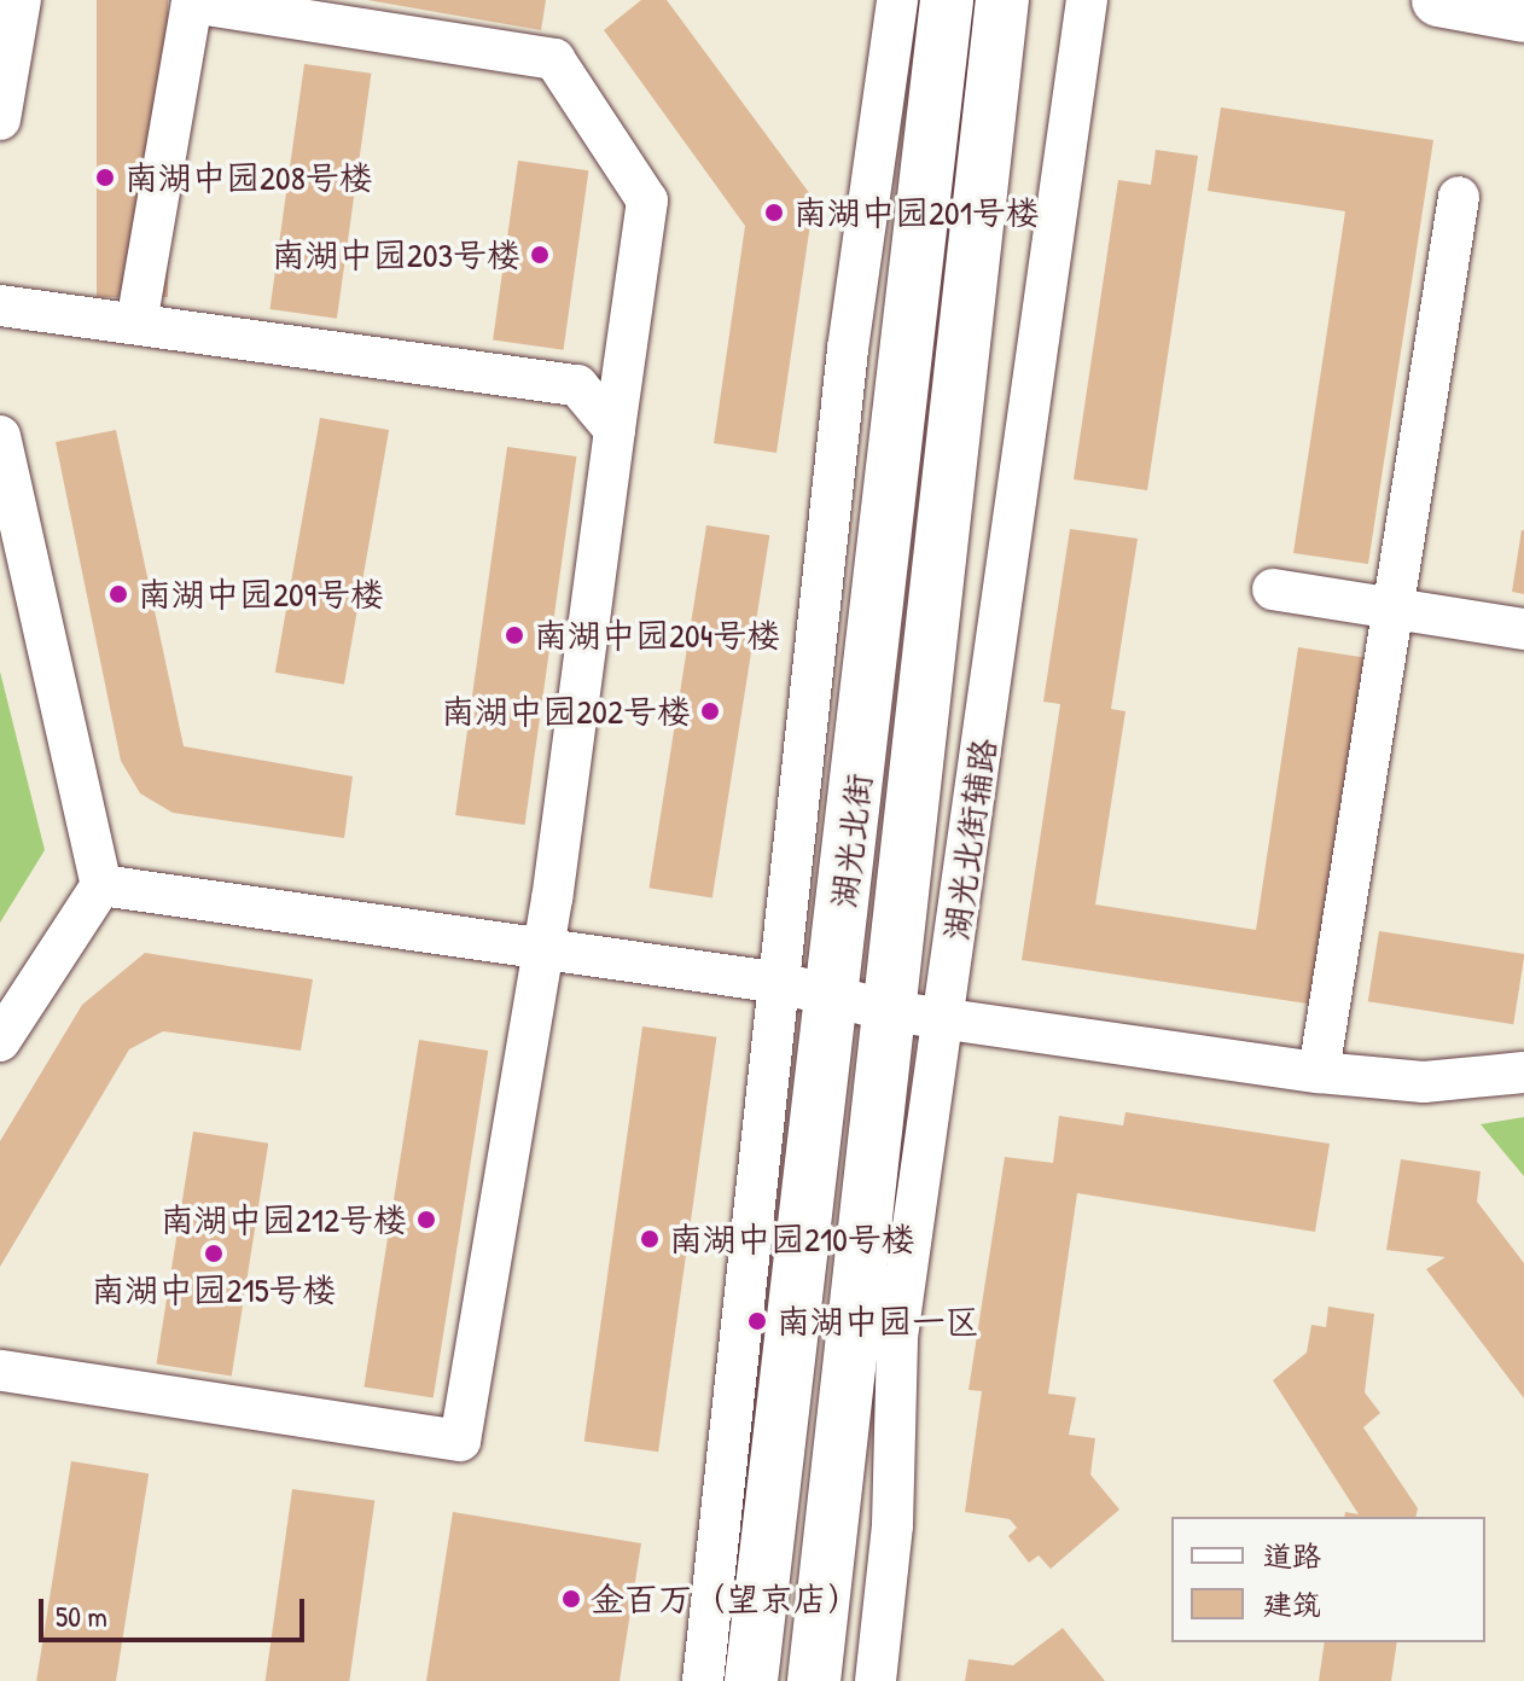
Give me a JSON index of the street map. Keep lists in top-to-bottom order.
{
  "streets": {
    "street": ["湖光北街辅路", "湖光北街"]
  },
  "places": [
    "南湖中园208号楼",
    "南湖中园201号楼",
    "南湖中园203号楼",
    "南湖中园209号楼",
    "南湖中园204号楼",
    "南湖中园202号楼",
    "南湖中园212号楼",
    "南湖中园210号楼",
    "南湖中园215号楼",
    "南湖中园一区",
    "金百万（望京店）"
  ],
  "legend": ["道路", "建筑"],
  "scale_bar": "50 m"
}
